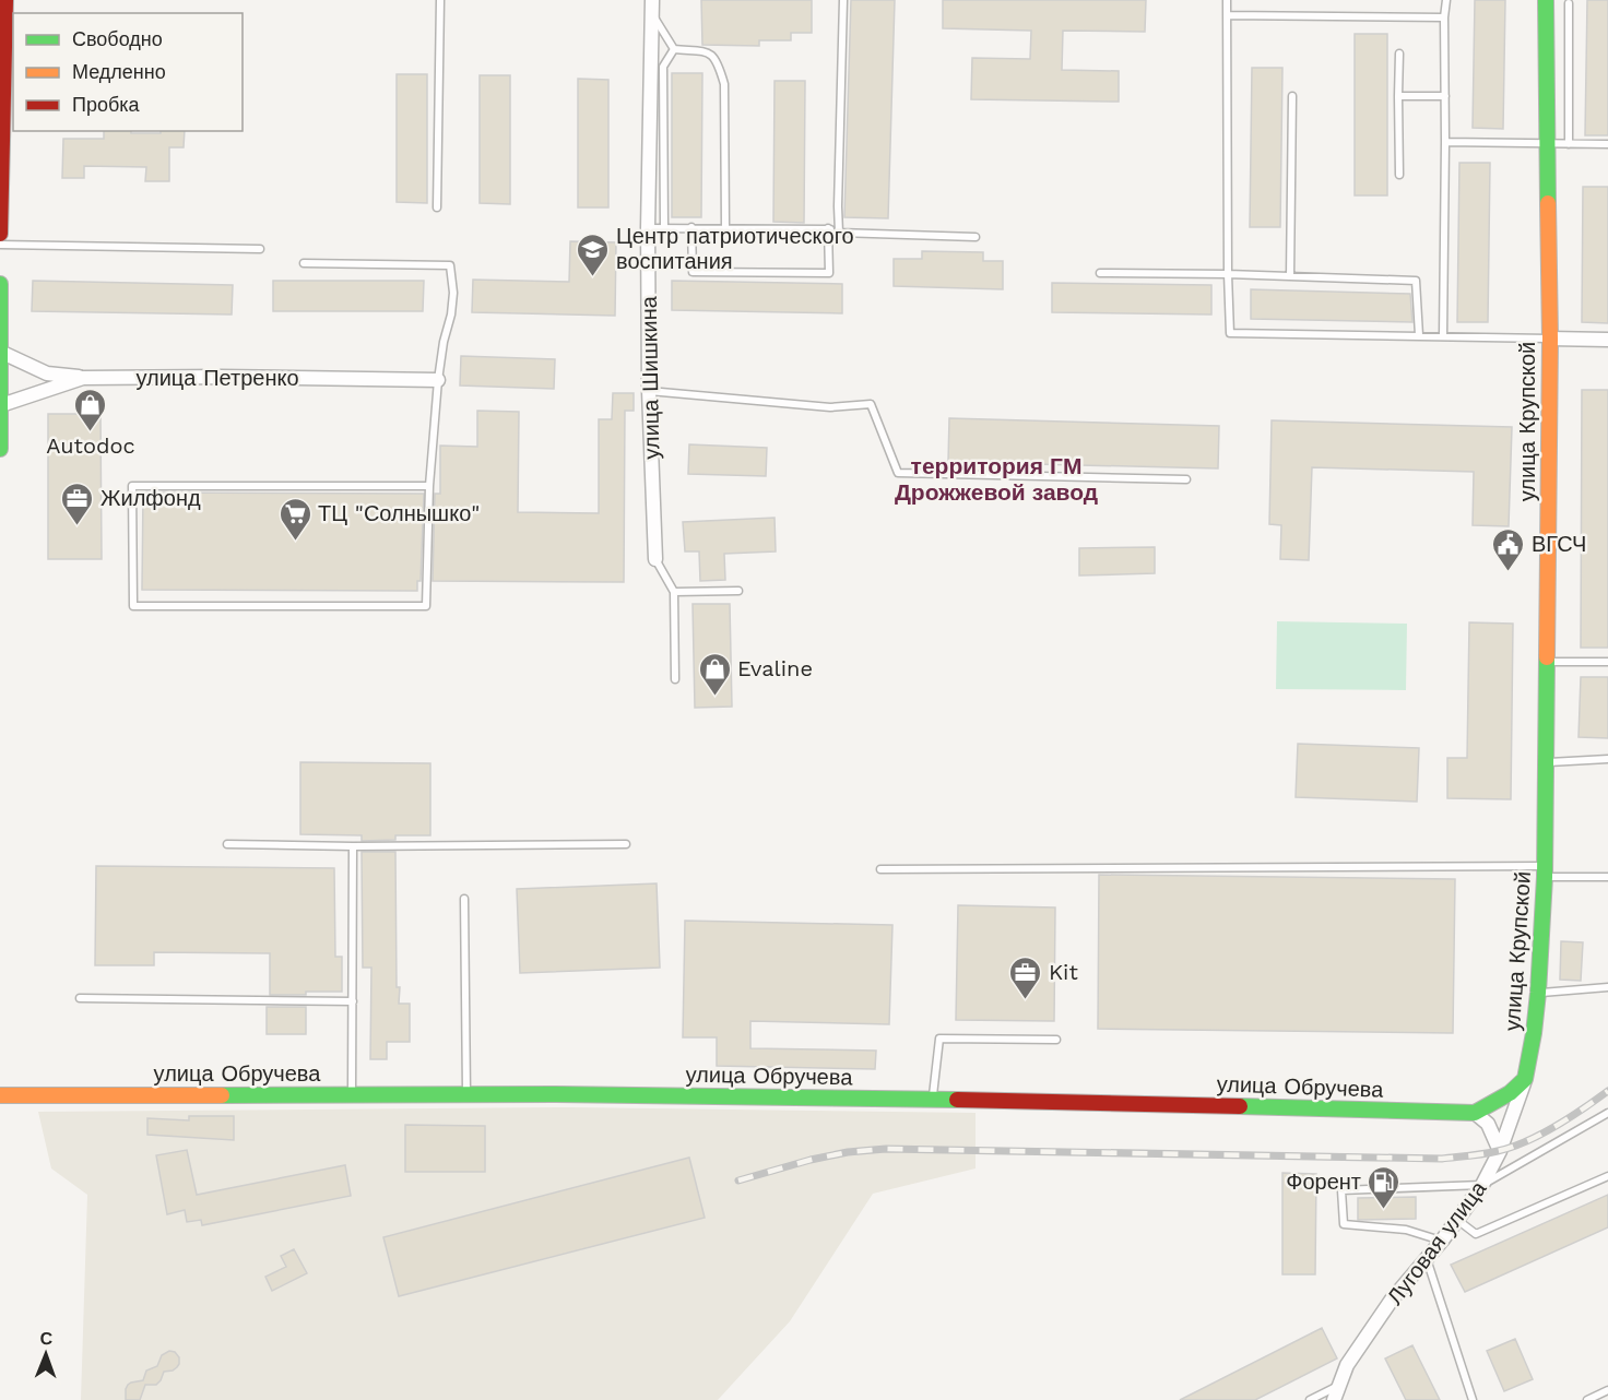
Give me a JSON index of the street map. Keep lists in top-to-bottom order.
{
  "streets": {
    "main road": ["улица Крупской", "улица Обручева"],
    "street": ["улица Петренко", "улица Шишкина", "Луговая улица"]
  },
  "crossings": [
    ["улица Крупской", "Луговая улица"]
  ],
  "districts": ["территория ГМ Дрожжевой завод"],
  "places": {
    "school or university": ["Центр патриотического воспитания"],
    "shop": ["Autodoc", "Evaline"],
    "office": ["Жилфонд", "Kit"],
    "supermarket": ["ТЦ \"Солнышко\""],
    "public building": ["ВГСЧ"],
    "fuel station": ["Форент"]
  },
  "legend": ["Свободно", "Медленно", "Пробка"],
  "north": "top"
}
